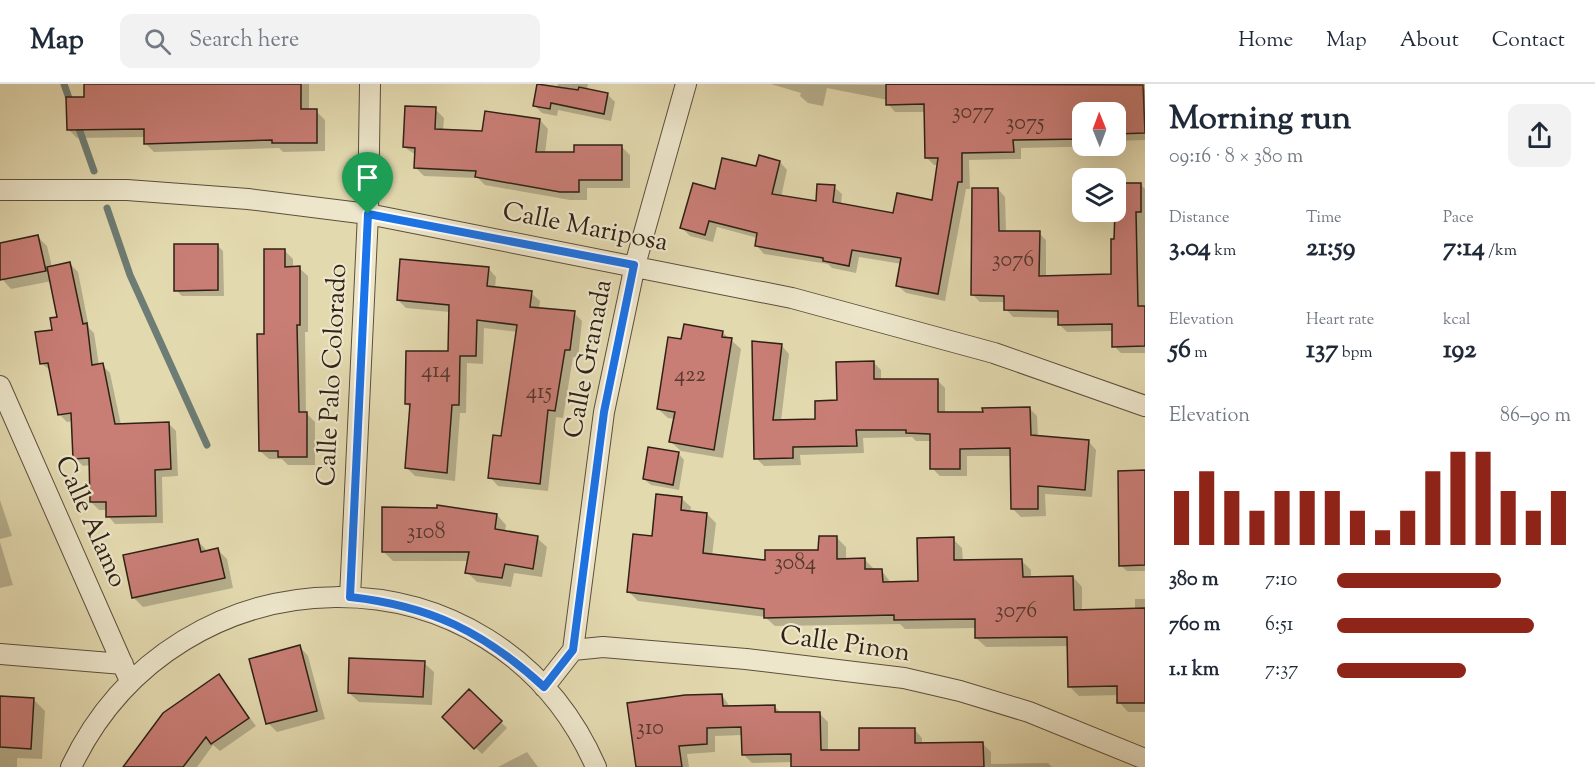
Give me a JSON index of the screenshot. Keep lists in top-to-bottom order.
{
  "streets": {
    "street": [
      "Calle Mariposa",
      "Calle Granada",
      "Calle Palo Colorado",
      "Calle Alamo",
      "Calle Pinon"
    ]
  },
  "crossings": [
    ["Calle Mariposa", "Calle Granada"],
    ["Calle Mariposa", "Calle Palo Colorado"],
    ["Calle Granada", "Calle Pinon"]
  ],
  "house_numbers": [
    "3077",
    "3075",
    "3076",
    "414",
    "422",
    "415",
    "3108",
    "3084",
    "3076",
    "310"
  ],
  "north": "top",
  "page": {
    "header": "Map",
    "search": "Search here",
    "nav": [
      "Home",
      "Map",
      "About",
      "Contact"
    ],
    "heading": ["Morning run", "09:16 · 8 × 380 m"],
    "stats": [
      ["Distance", "3.04 km"],
      ["Time", "21:59"],
      ["Pace", "7:14 /km"],
      ["Elevation", "56 m"],
      ["Heart rate", "137 bpm"],
      ["kcal", "192"]
    ],
    "chart": ["Elevation", "86–90 m"],
    "list": [
      {
        "name": "380 m",
        "note": "7:10"
      },
      {
        "name": "760 m",
        "note": "6:51"
      },
      {
        "name": "1.1 km",
        "note": "7:37"
      }
    ]
  }
}
